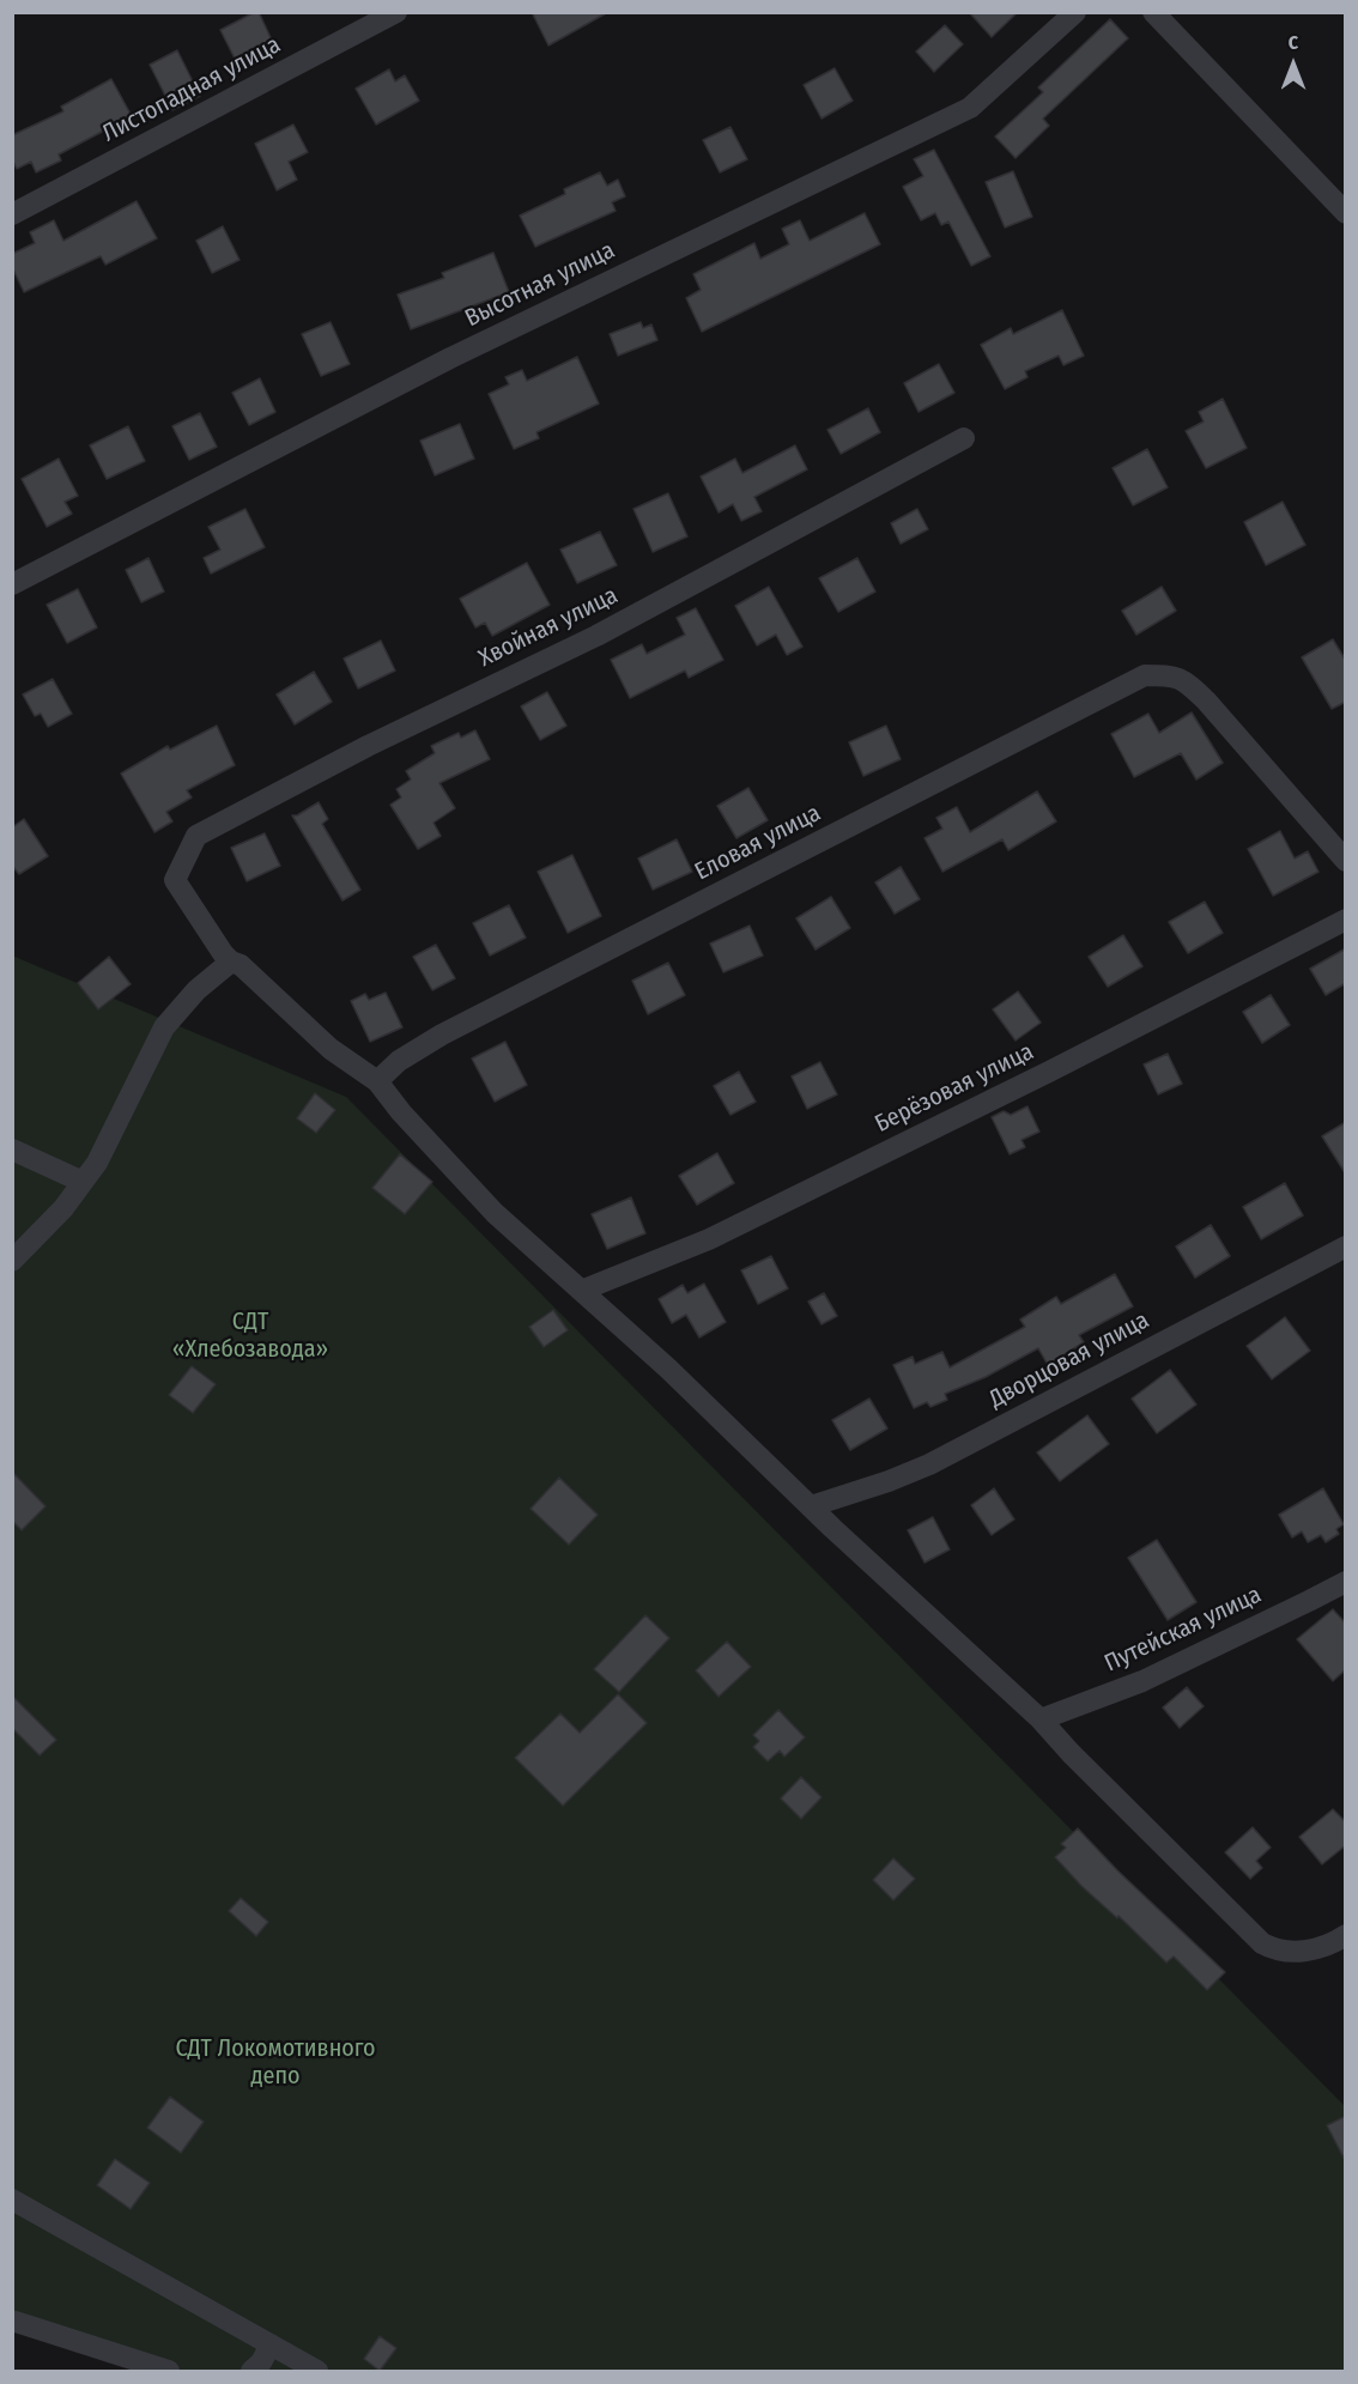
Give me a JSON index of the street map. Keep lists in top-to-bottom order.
{
  "streets": {
    "street": [
      "Листопадная улица",
      "Высотная улица",
      "Хвойная улица",
      "Еловая улица",
      "Берёзовая улица",
      "Дворцовая улица",
      "Путейская улица"
    ]
  },
  "parks": ["СДТ «Хлебозавода»", "СДТ Локомотивного депо"],
  "north": "top"
}
